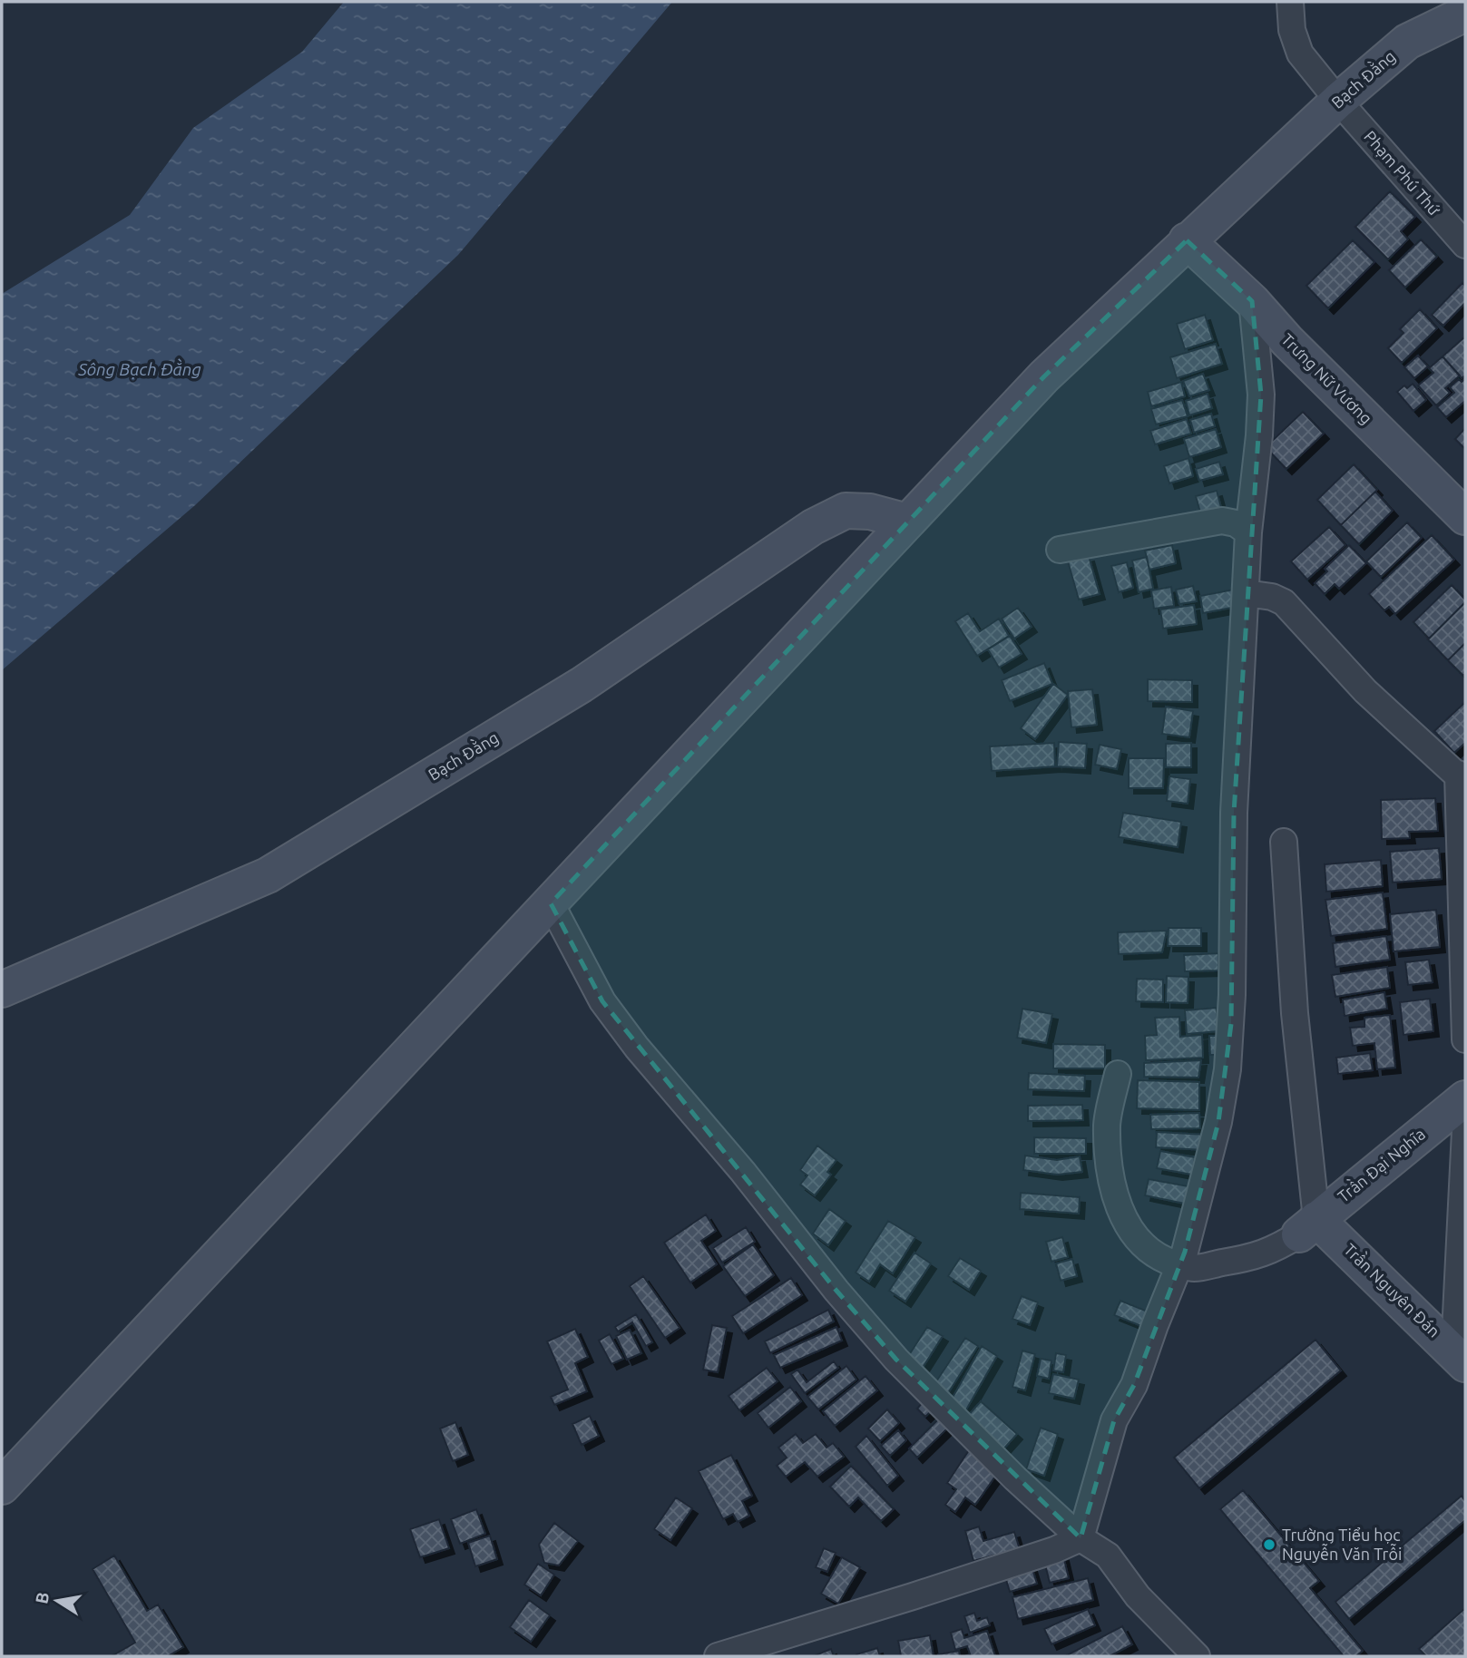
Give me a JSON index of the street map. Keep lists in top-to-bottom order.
{
  "streets": {
    "street": [
      "Bạch Đằng",
      "Phạm Phú Thứ",
      "Trưng Nữ Vương",
      "Trần Đại Nghĩa",
      "Trần Nguyên Đán"
    ]
  },
  "crossings": [
    ["Bạch Đằng", "Phạm Phú Thứ"],
    ["Bạch Đằng", "Trưng Nữ Vương"],
    ["Trần Đại Nghĩa", "Trần Nguyên Đán"]
  ],
  "water": ["Sông Bạch Đằng"],
  "places": ["Trường Tiểu học Nguyễn Văn Trỗi"],
  "north": "left"
}
